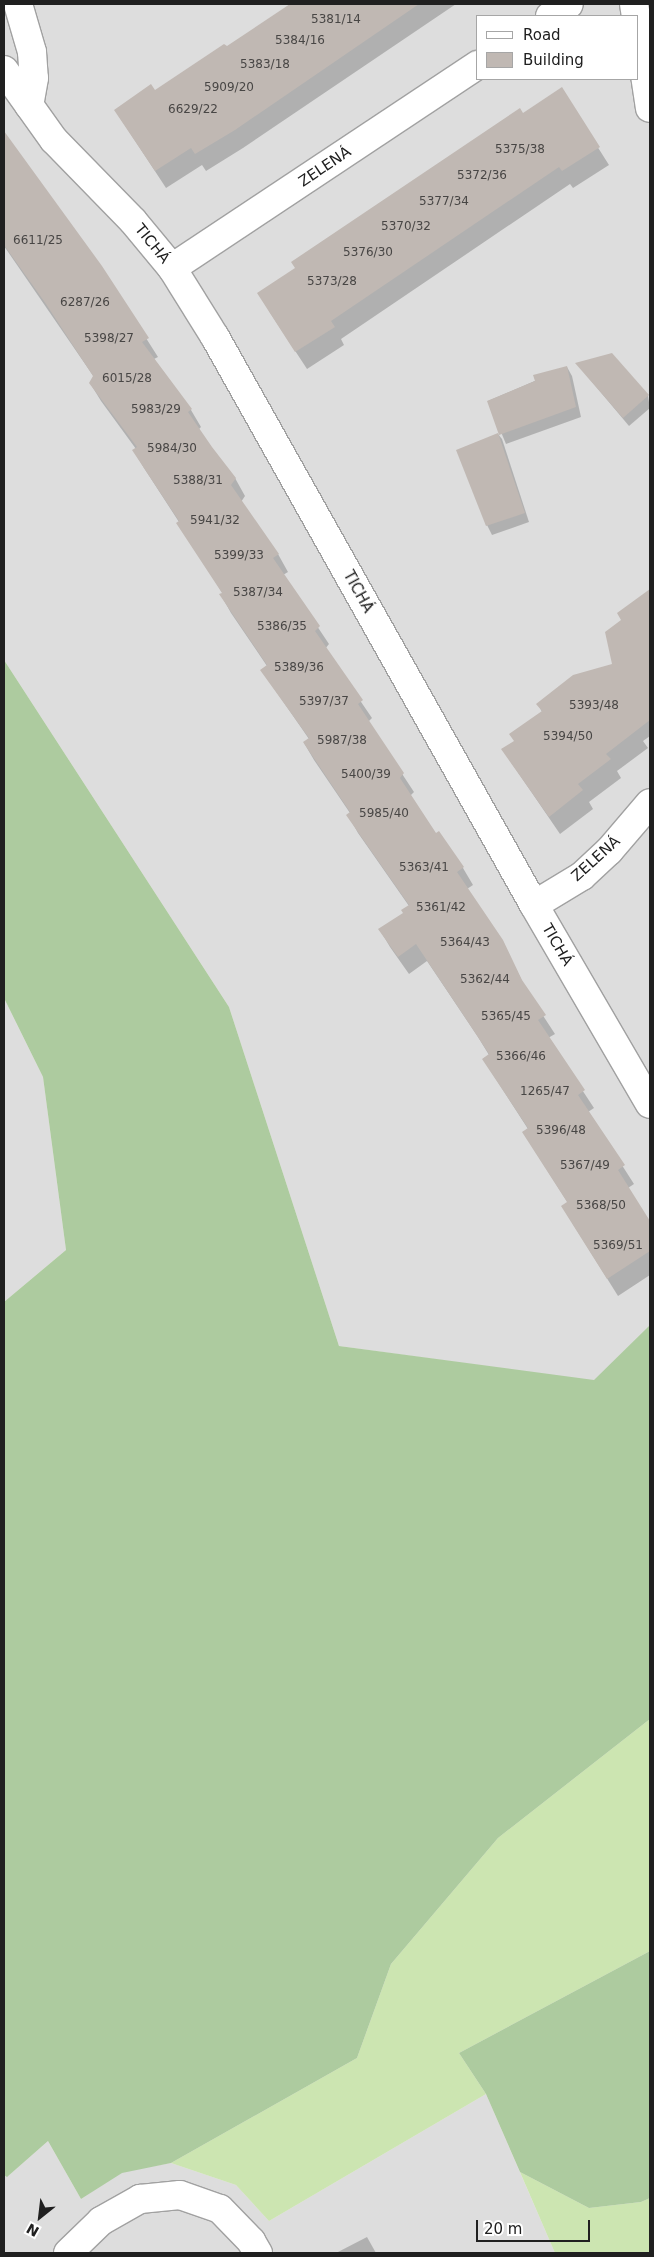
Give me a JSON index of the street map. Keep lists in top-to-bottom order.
{
  "streets": {
    "street": ["ZELENÁ", "TICHÁ"]
  },
  "crossings": [
    ["ZELENÁ", "TICHÁ"]
  ],
  "house_numbers": [
    "5381/14",
    "5384/16",
    "5383/18",
    "5909/20",
    "6629/22",
    "5375/38",
    "5372/36",
    "5377/34",
    "5370/32",
    "6611/25",
    "5376/30",
    "5373/28",
    "6287/26",
    "5398/27",
    "6015/28",
    "5983/29",
    "5984/30",
    "5388/31",
    "5941/32",
    "5399/33",
    "5387/34",
    "5386/35",
    "5389/36",
    "5397/37",
    "5393/48",
    "5394/50",
    "5987/38",
    "5400/39",
    "5985/40",
    "5363/41",
    "5361/42",
    "5364/43",
    "5362/44",
    "5365/45",
    "5366/46",
    "1265/47",
    "5396/48",
    "5367/49",
    "5368/50",
    "5369/51"
  ],
  "legend": ["Road", "Building"],
  "scale_bar": "20 m",
  "north": "bottom left"
}
